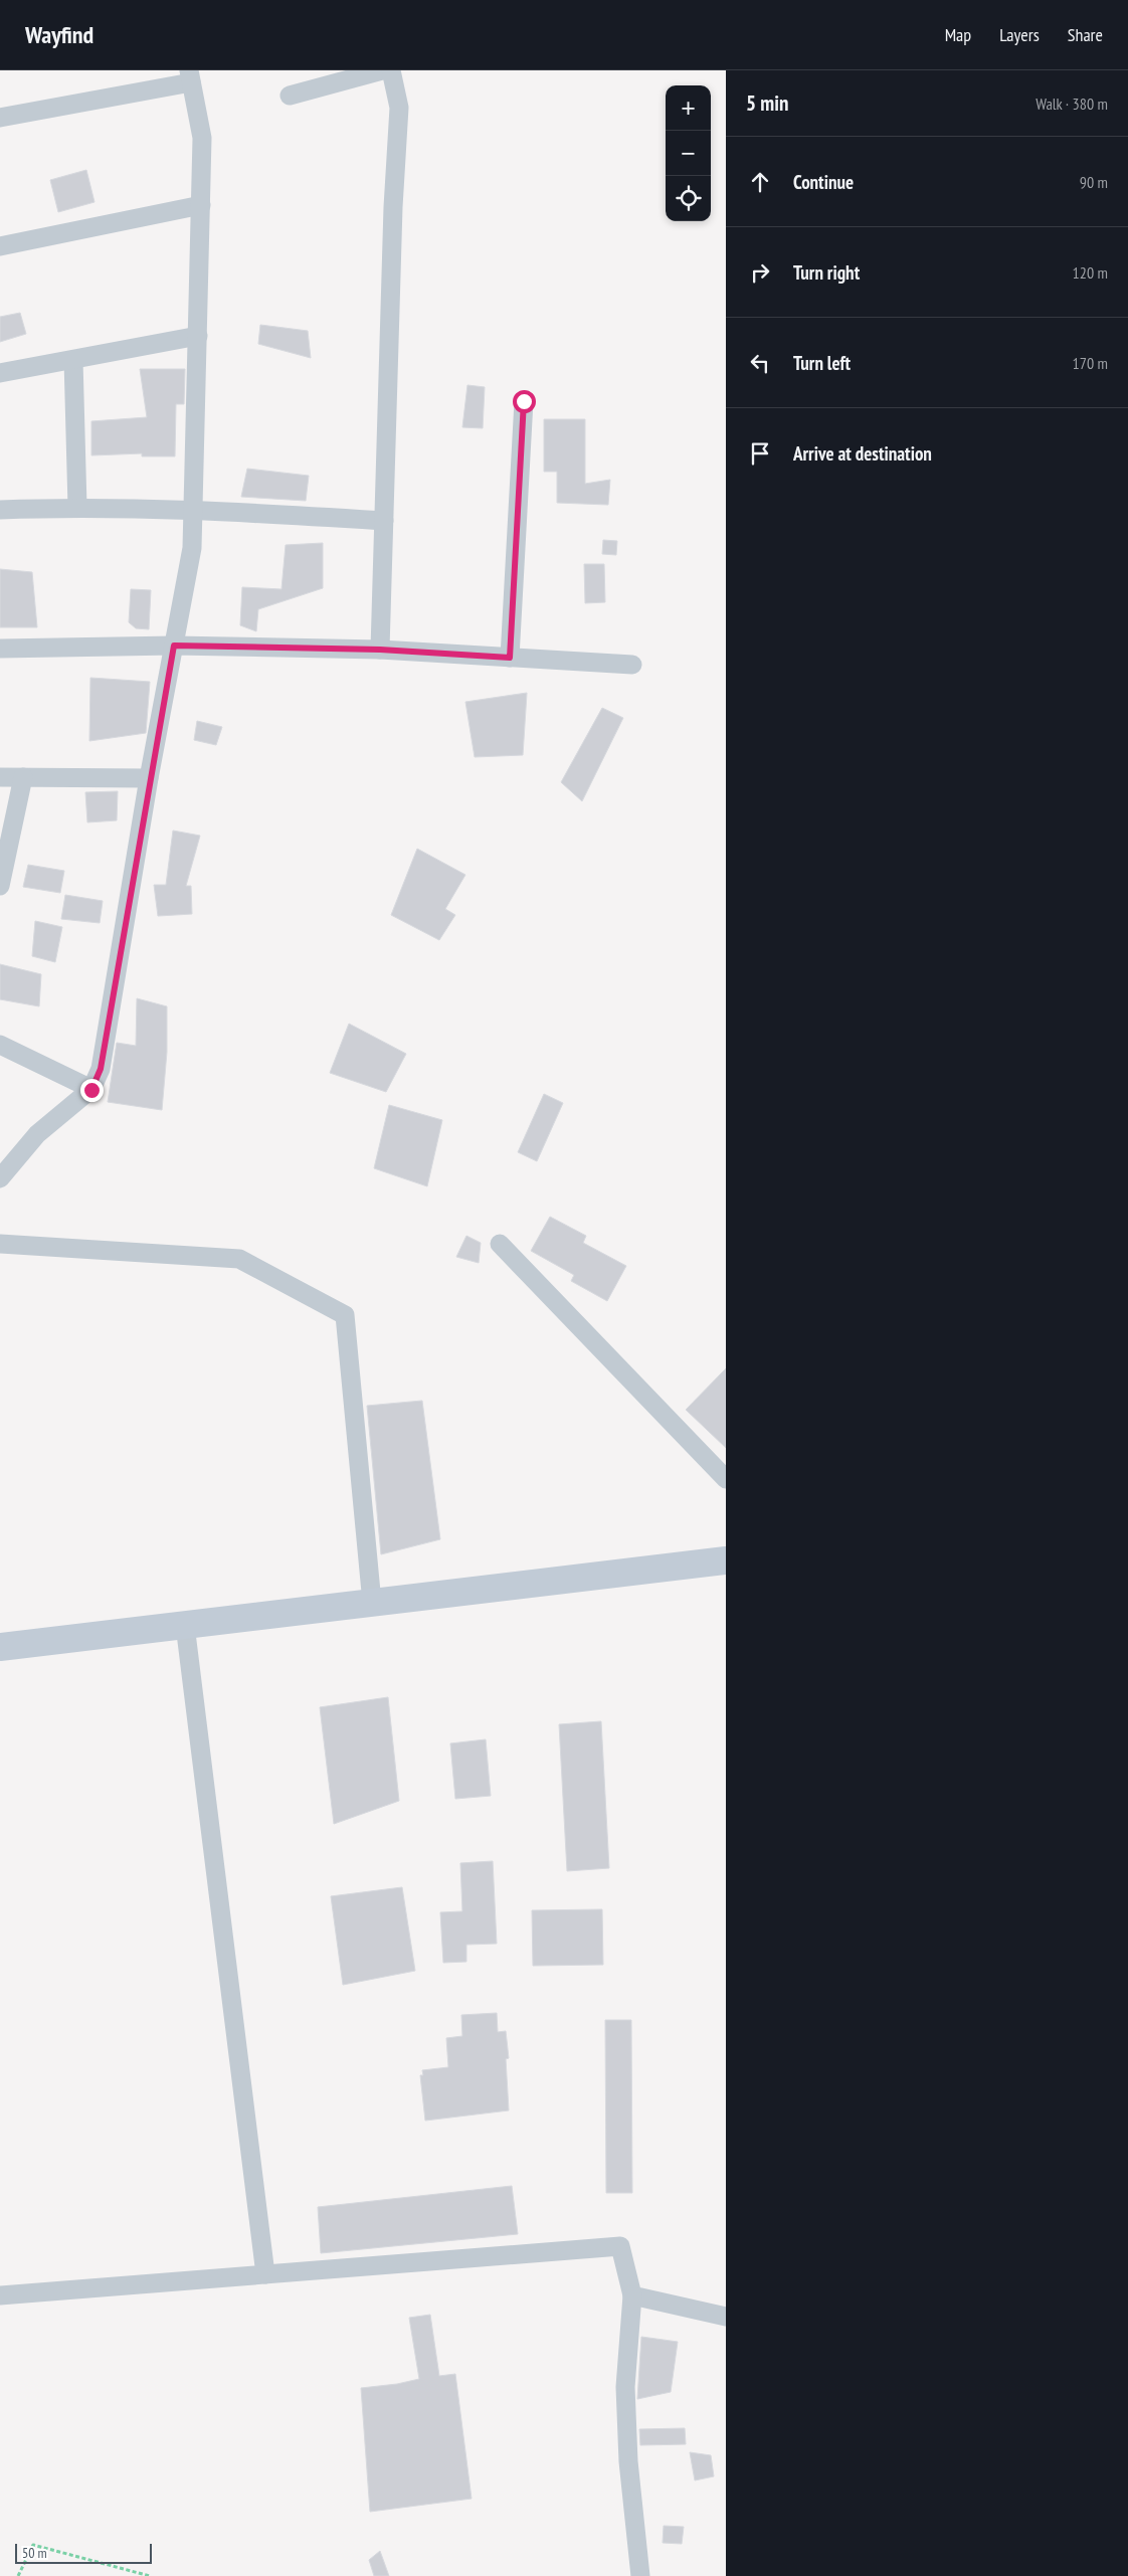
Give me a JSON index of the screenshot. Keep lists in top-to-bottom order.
{
  "scale_bar": "50 m",
  "page": {
    "header": "Wayfind",
    "nav": ["Map", "Layers", "Share"],
    "heading": ["5 min", "Walk · 380 m"],
    "map_buttons": ["+", "−"],
    "list": [
      ["Continue", "90 m"],
      ["Turn right", "120 m"],
      ["Turn left", "170 m"],
      "Arrive at destination"
    ],
    "scale": "50 m"
  }
}
